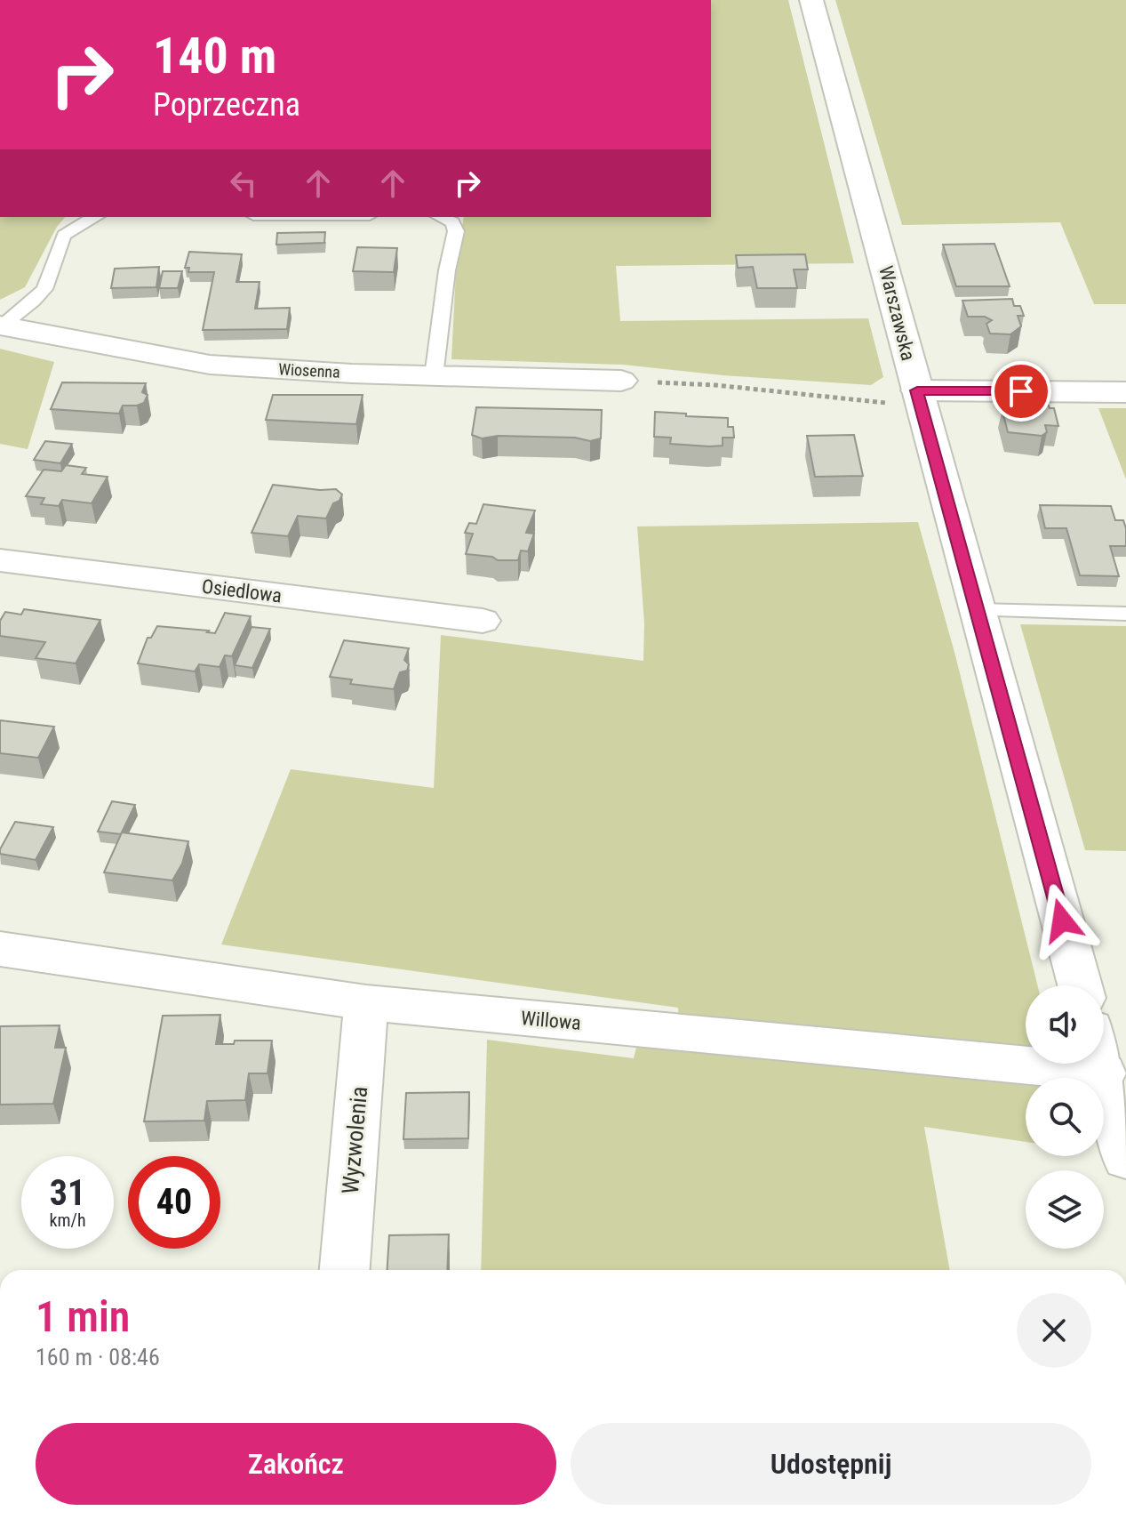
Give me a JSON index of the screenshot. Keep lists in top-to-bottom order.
{
  "streets": {
    "street": [
      "Warszawska",
      "Wiosenna",
      "Osiedlowa",
      "Willowa",
      "Wyzwolenia"
    ]
  },
  "crossings": [
    ["Willowa", "Wyzwolenia"]
  ],
  "page": {
    "turn": ["140 m", "Poprzeczna"],
    "speed": "31 km/h",
    "limit": "40",
    "heading": ["1 min", "160 m · 08:46"],
    "buttons": ["Zakończ", "Udostępnij"]
  }
}
